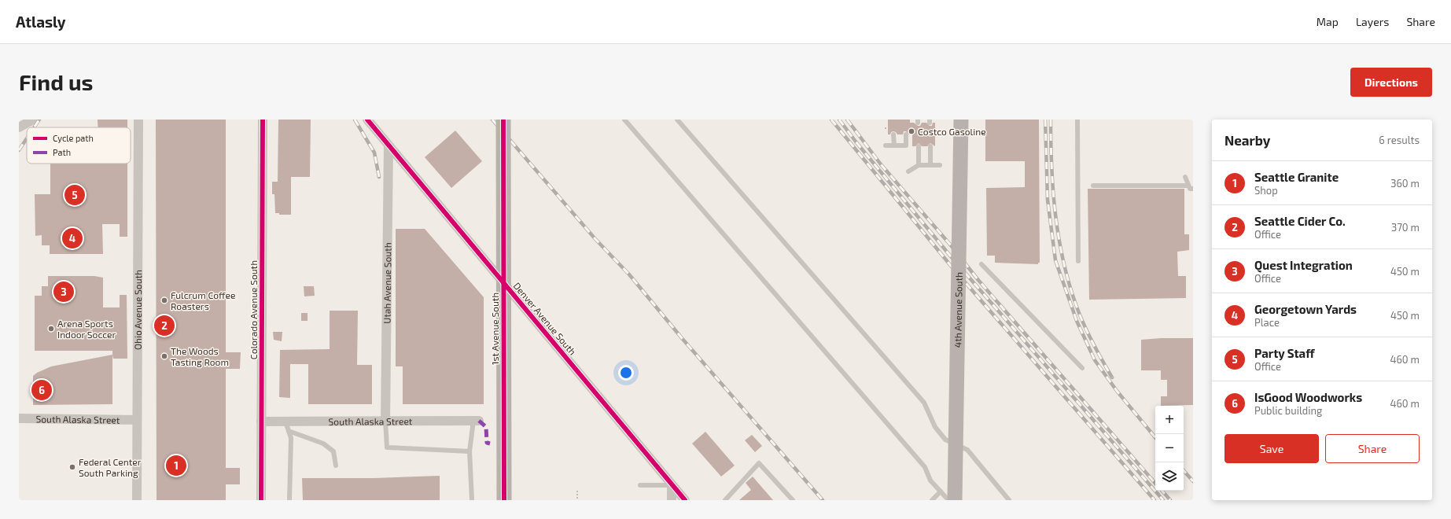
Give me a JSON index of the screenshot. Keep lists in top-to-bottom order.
{
  "streets": {
    "main road": ["4th Avenue South", "1st Avenue South"],
    "street": [
      "Utah Avenue South",
      "Ohio Avenue South",
      "Colorado Avenue South",
      "Denver Avenue South",
      "South Alaska Street"
    ]
  },
  "crossings": [
    ["Utah Avenue South", "Denver Avenue South"],
    ["Utah Avenue South", "South Alaska Street"],
    ["Ohio Avenue South", "South Alaska Street"],
    ["Colorado Avenue South", "South Alaska Street"]
  ],
  "places": [
    "Costco Gasoline",
    "Fulcrum Coffee Roasters",
    "Arena Sports Indoor Soccer",
    "The Woods Tasting Room",
    "Federal Center South Parking"
  ],
  "legend": ["Cycle path", "Path"],
  "page": {
    "header": "Atlasly",
    "nav": ["Map", "Layers", "Share"],
    "buttons": [
      "Directions",
      ["Save", "Share"]
    ],
    "title": "Find us",
    "heading": ["Nearby", "6 results"],
    "list": [
      {
        "mark": "1",
        "name": "Seattle Granite",
        "note": "Shop",
        "value": "360 m"
      },
      {
        "mark": "2",
        "name": "Seattle Cider Co.",
        "note": "Office",
        "value": "370 m"
      },
      {
        "mark": "3",
        "name": "Quest Integration",
        "note": "Office",
        "value": "450 m"
      },
      {
        "mark": "4",
        "name": "Georgetown Yards",
        "note": "Place",
        "value": "450 m"
      },
      {
        "mark": "5",
        "name": "Party Staff",
        "note": "Office",
        "value": "460 m"
      },
      {
        "mark": "6",
        "name": "IsGood Woodworks",
        "note": "Public building",
        "value": "460 m"
      }
    ],
    "pins": [
      "5",
      "4",
      "3",
      "2",
      "6",
      "1"
    ],
    "map_buttons": ["+", "−"]
  }
}
